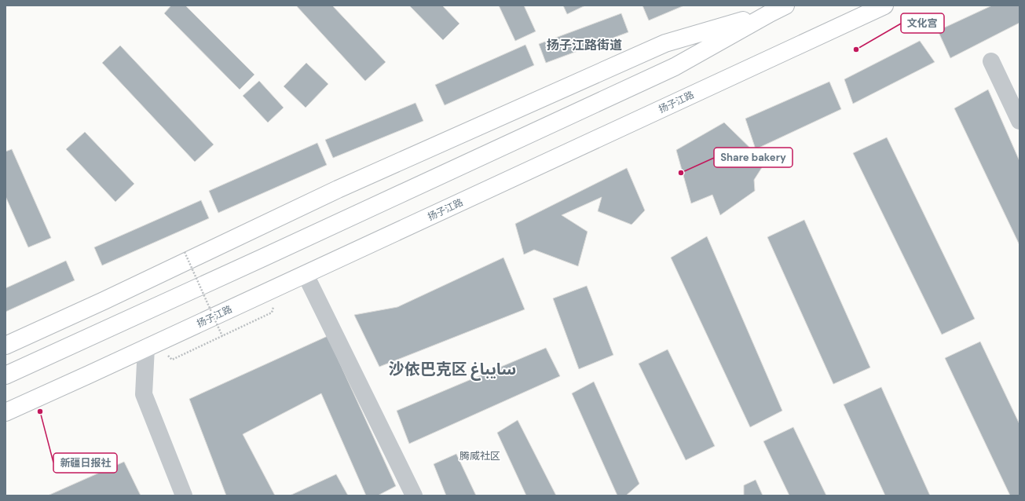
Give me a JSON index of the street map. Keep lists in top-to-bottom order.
{
  "streets": {
    "main road": ["扬子江路"]
  },
  "districts": ["扬子江路街道", "沙依巴克区 سايباغ", "腾威社区"],
  "places": ["文化宫", "Share bakery", "新疆日报社"]
}
